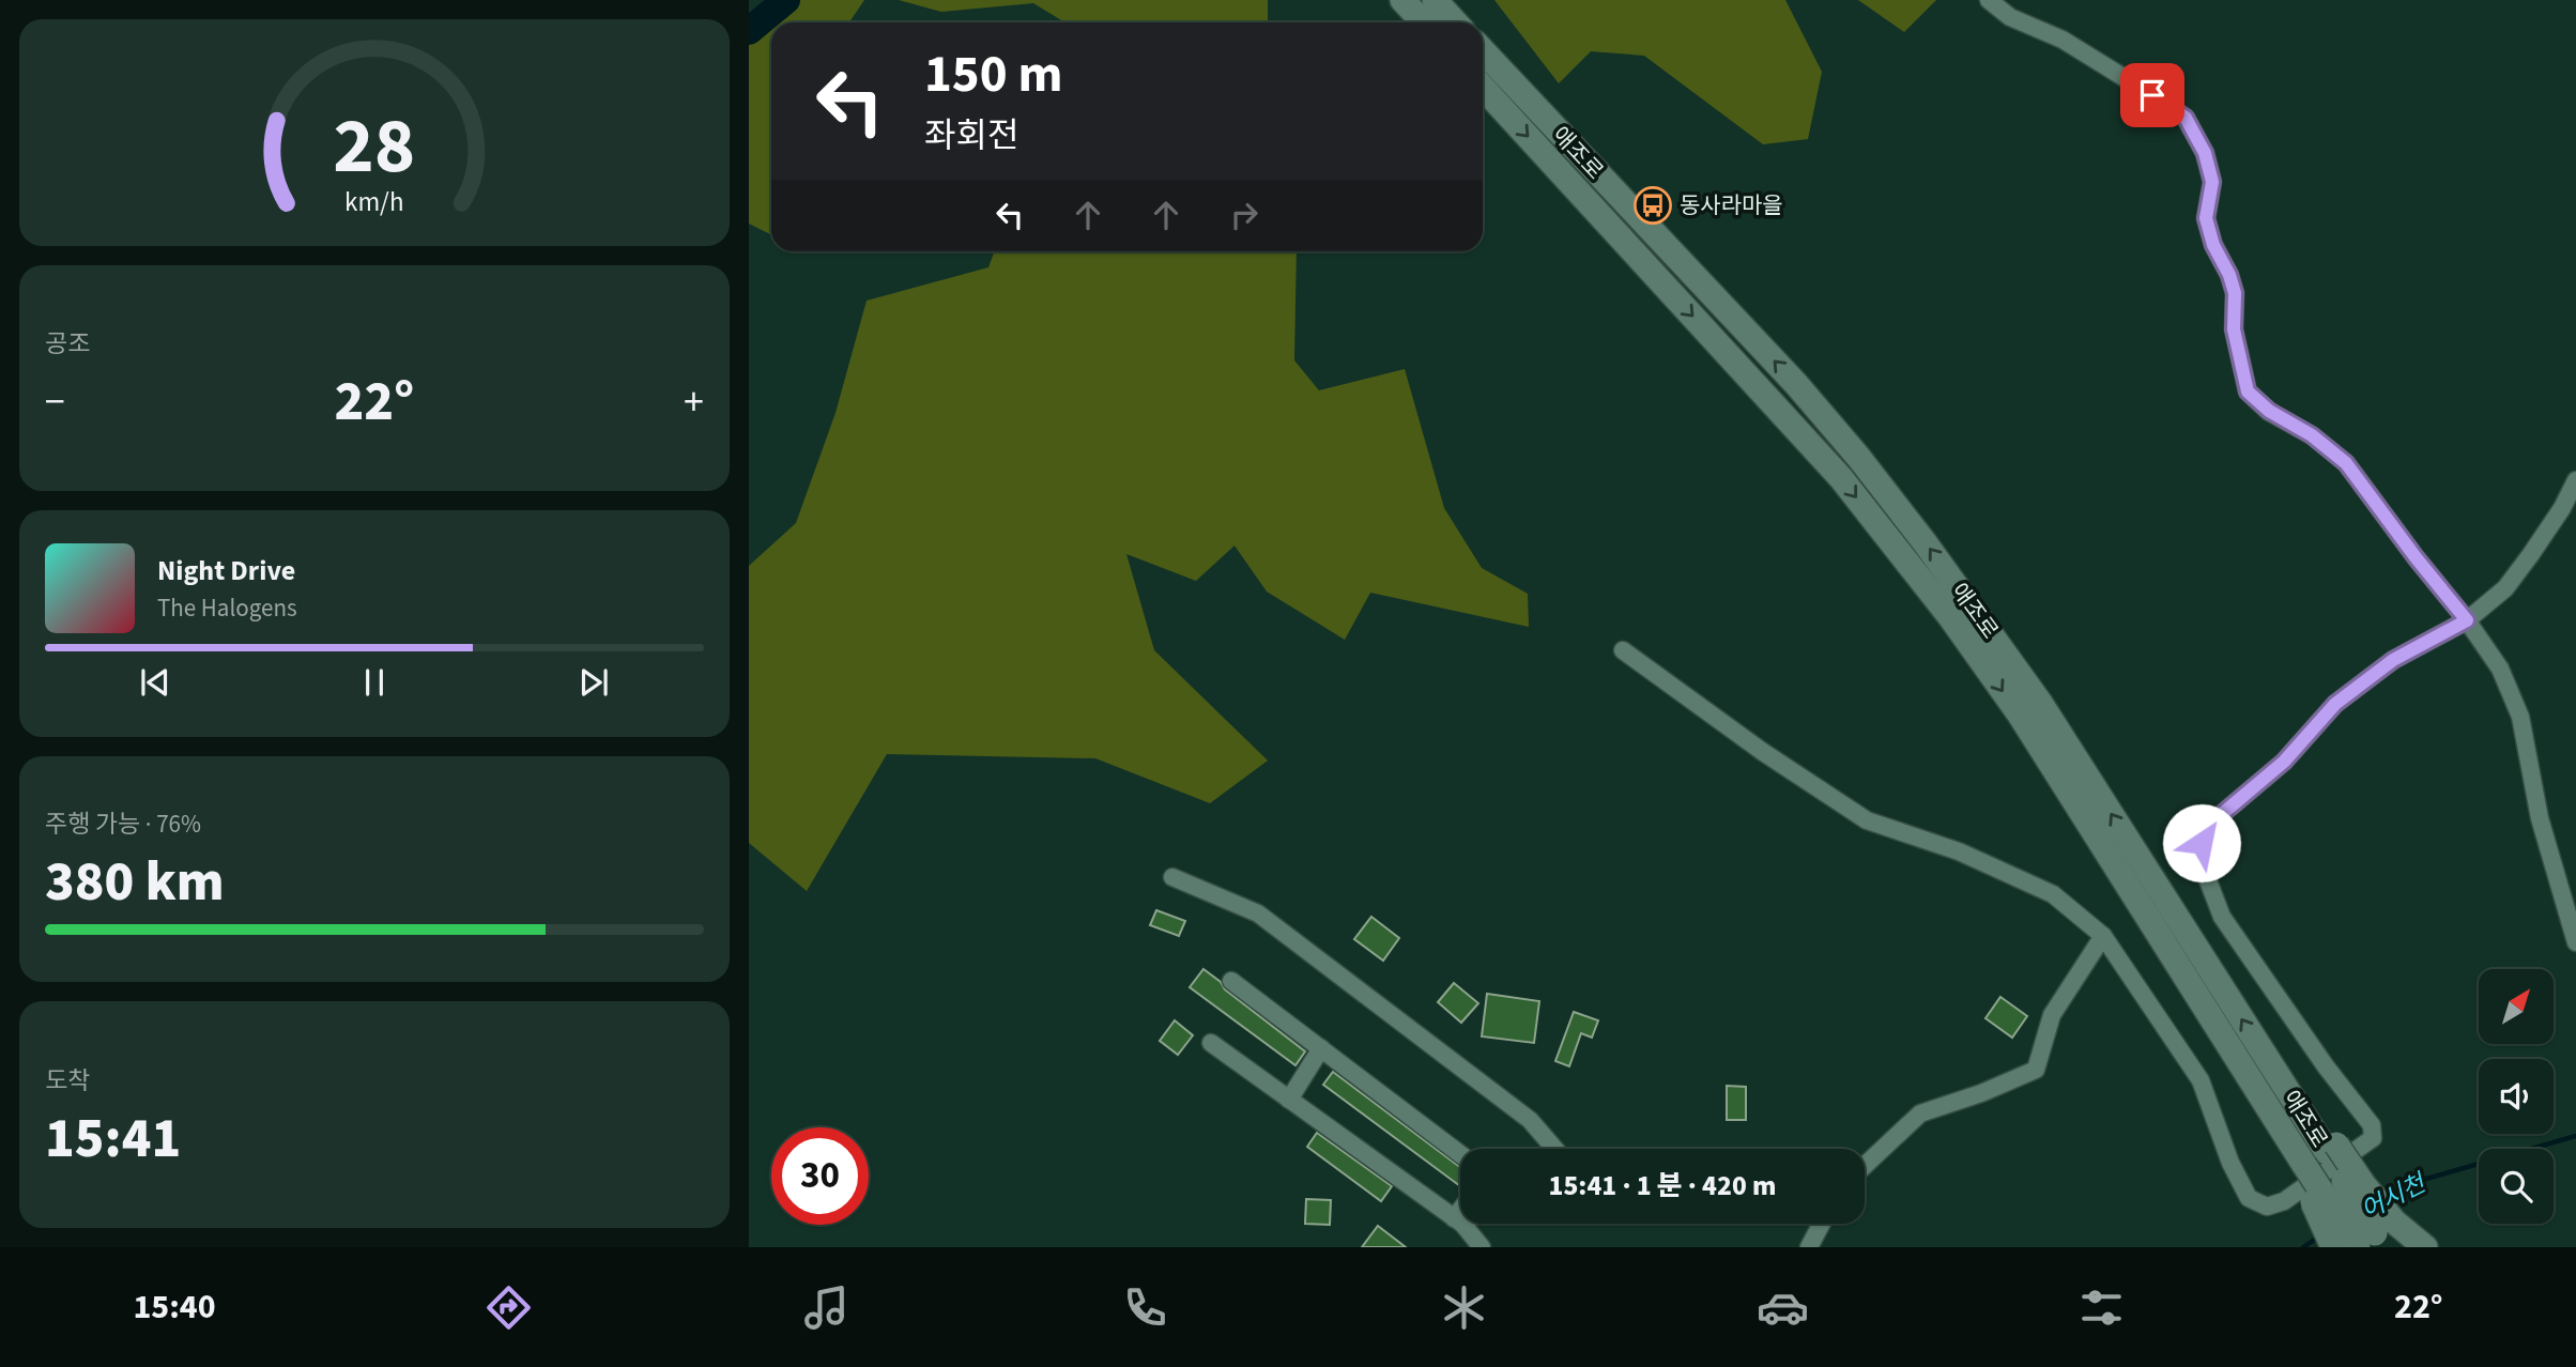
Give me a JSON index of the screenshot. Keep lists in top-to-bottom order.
{
  "streets": {
    "street": ["애조로"]
  },
  "water": ["어시천"],
  "places": {
    "bus stop": ["동사라마을"]
  },
  "north": "top right",
  "page": {
    "turn": ["150 m", "좌회전"],
    "tile": [
      "공조",
      ["주행 가능 · 76%", "380 km"],
      ["도착", "15:41"]
    ],
    "heat": ["−", "22°", "+"],
    "song": ["Night Drive", "The Halogens"],
    "limit": "30",
    "trip": "15:41 · 1 분 · 420 m",
    "tabs": ["15:40", "22°"],
    "gauge": ["28", "km/h"]
  }
}
